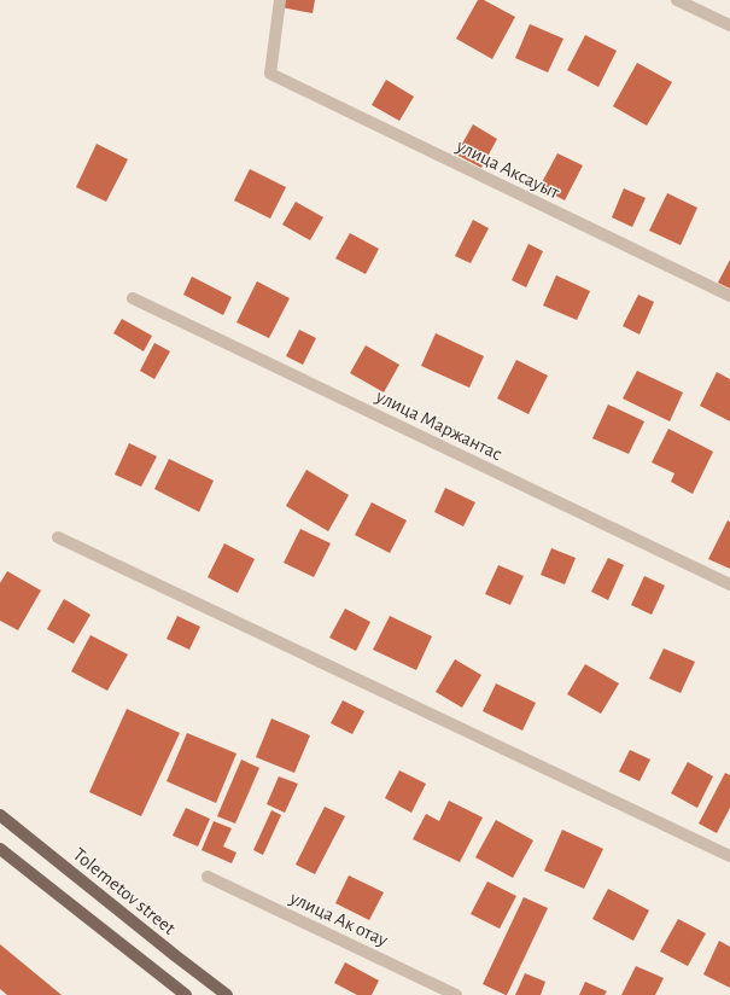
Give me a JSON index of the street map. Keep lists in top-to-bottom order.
{
  "streets": {
    "main road": ["Tolemetov street"],
    "street": ["улица Аксауыт", "улица Маржантас", "улица Ак отау"]
  }
}
